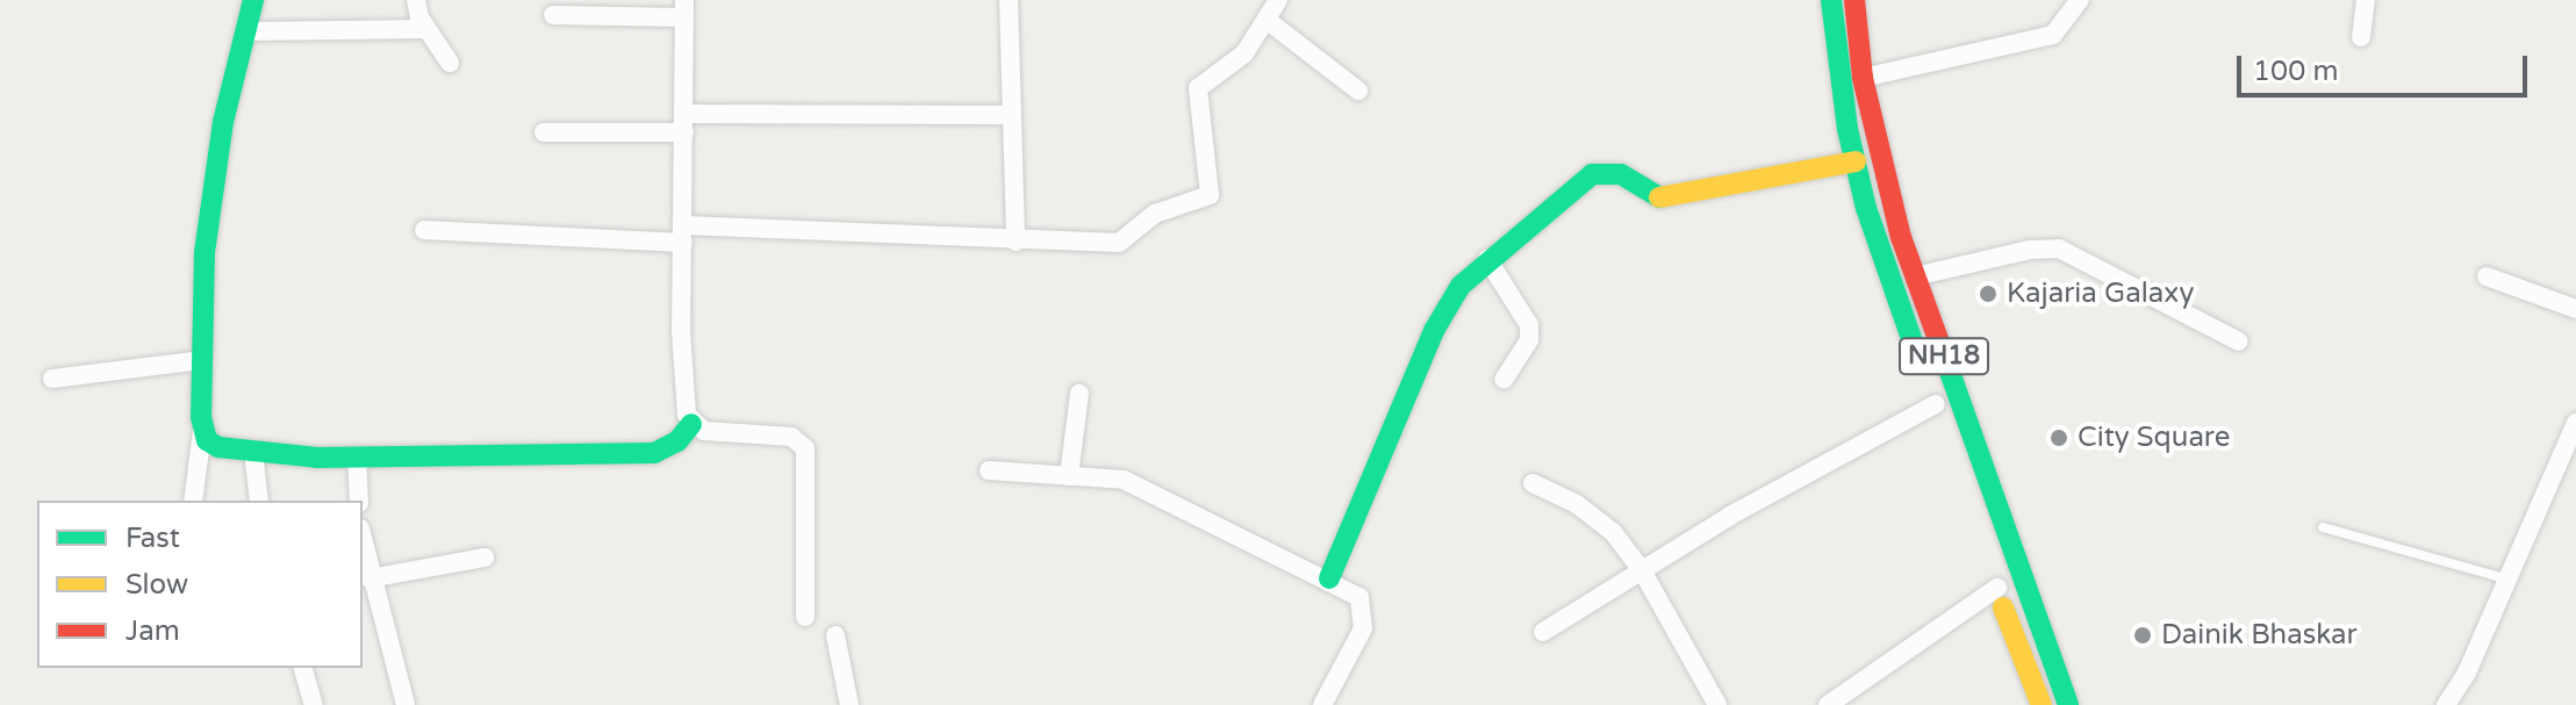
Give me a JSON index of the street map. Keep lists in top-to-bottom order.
{
  "streets": {
    "main road": ["NH18"]
  },
  "places": ["Kajaria Galaxy", "City Square", "Dainik Bhaskar"],
  "legend": ["Fast", "Slow", "Jam"],
  "scale_bar": "100 m"
}
